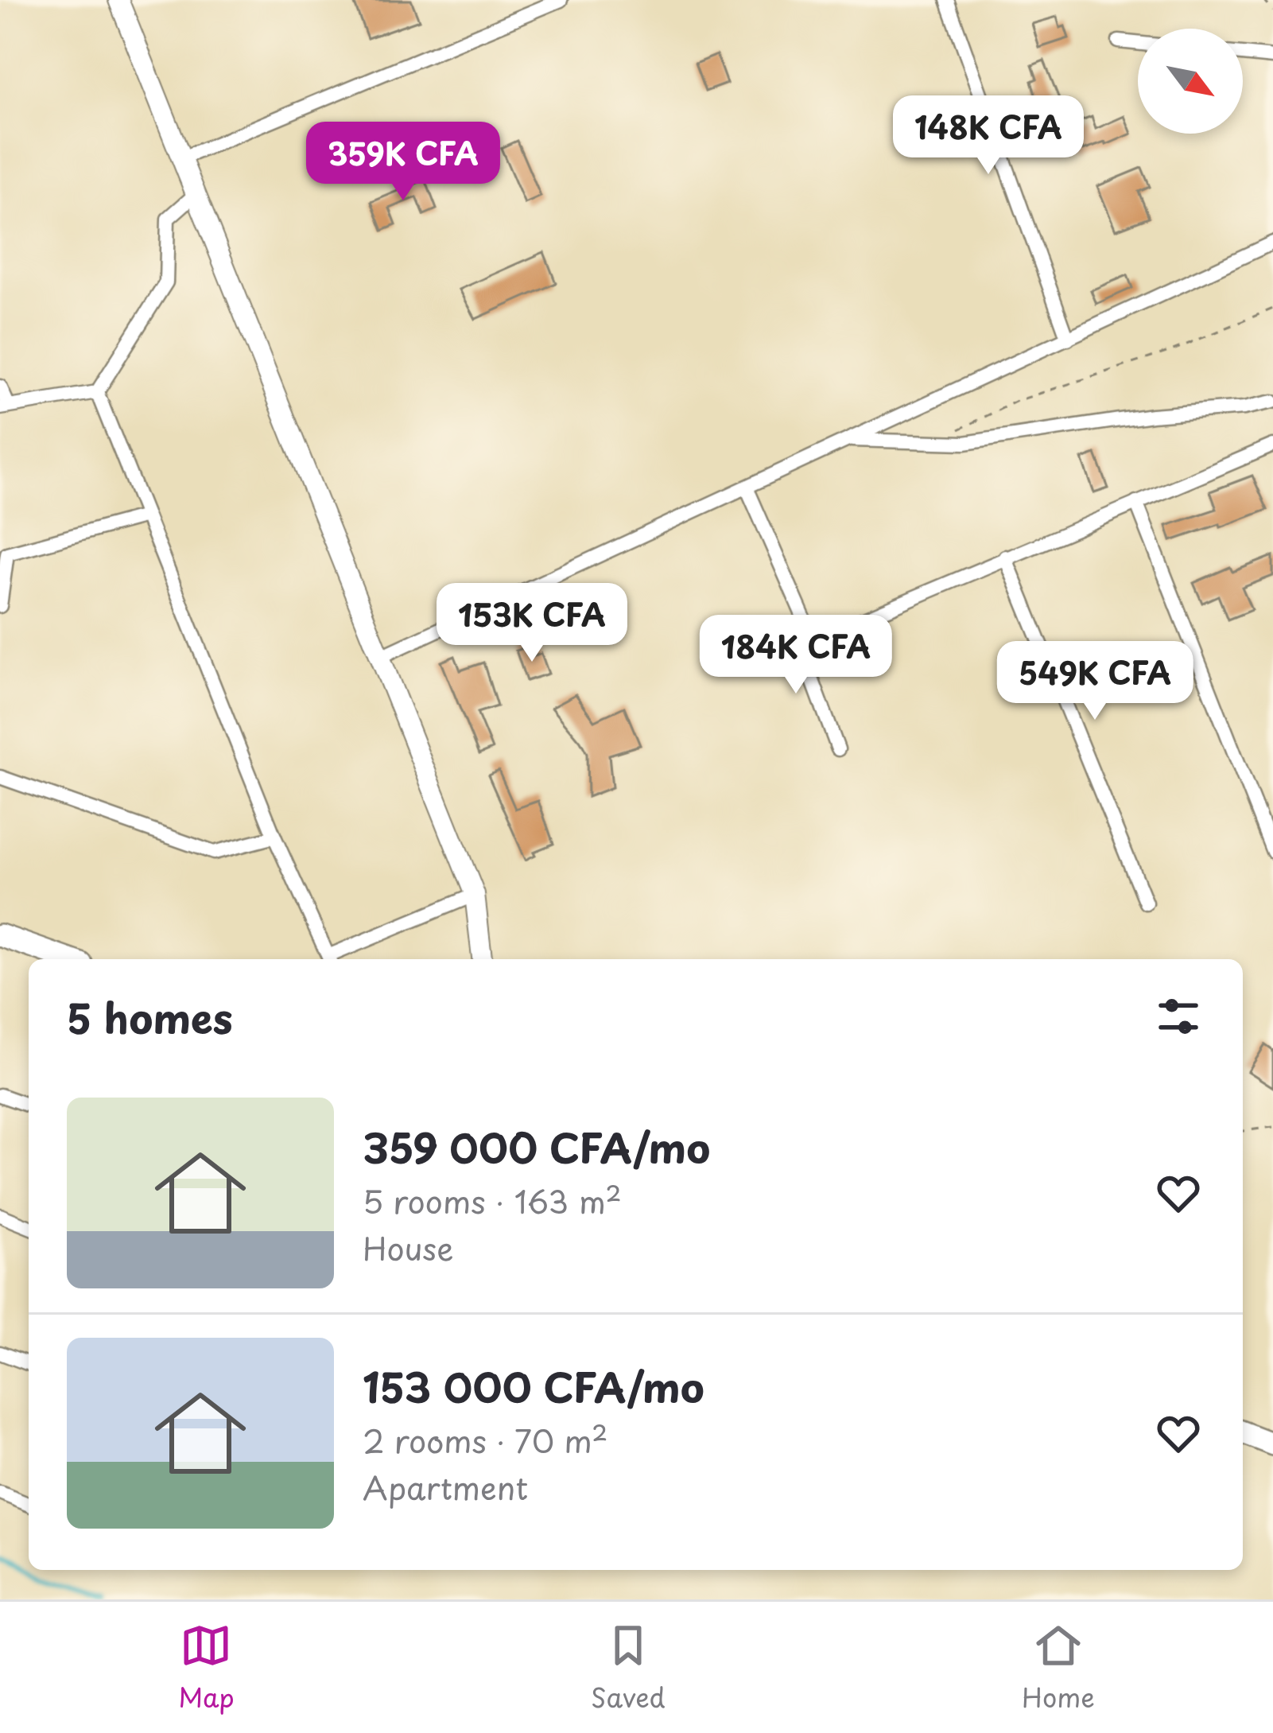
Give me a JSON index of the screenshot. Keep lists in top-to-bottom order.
{
  "north": "bottom right",
  "page": {
    "price": [
      "148K CFA",
      "359K CFA",
      "153K CFA",
      "184K CFA",
      "549K CFA"
    ],
    "heading": "5 homes",
    "list": [
      {
        "name": "359 000 CFA/mo",
        "note": "5 rooms · 163 m² · House"
      },
      {
        "name": "153 000 CFA/mo",
        "note": "2 rooms · 70 m² · Apartment"
      }
    ],
    "tabs": ["Map", "Saved", "Home"]
  }
}
